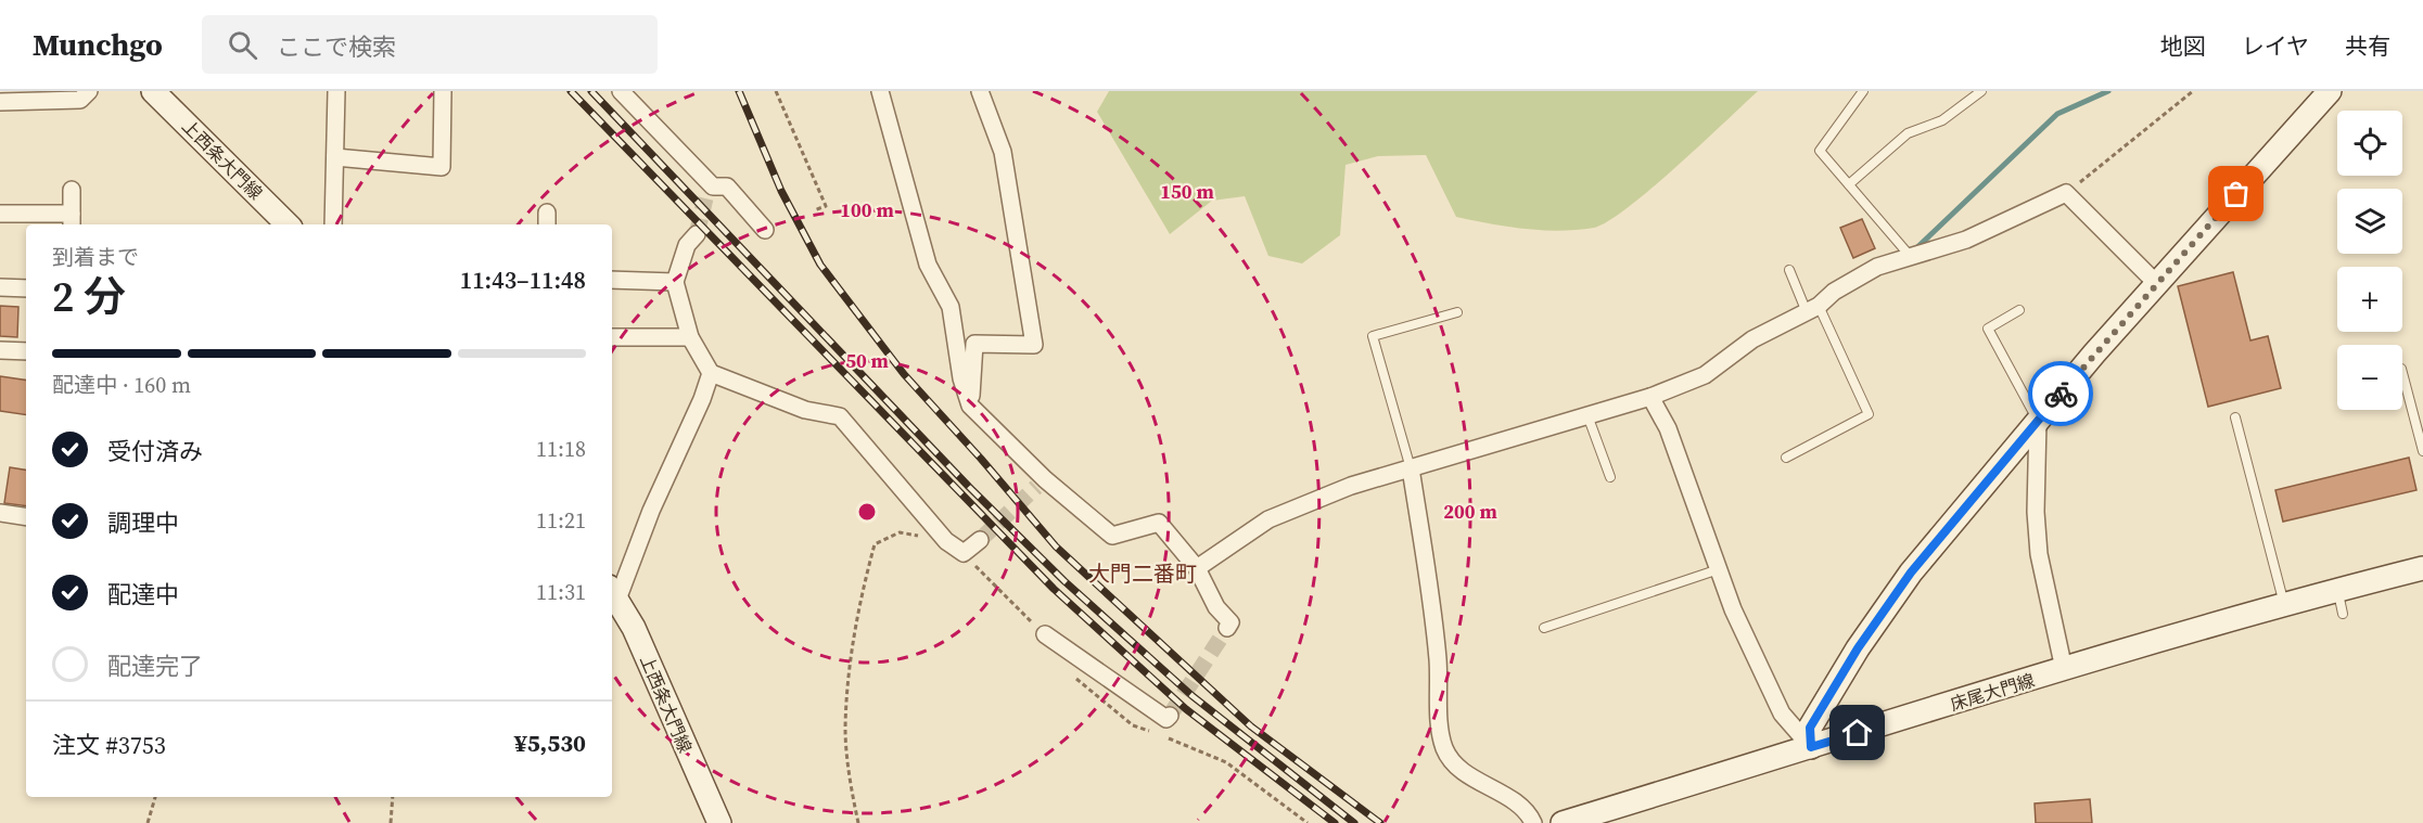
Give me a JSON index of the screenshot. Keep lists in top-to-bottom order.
{
  "streets": {
    "main road": ["上西条大門線", "床尾大門線"]
  },
  "districts": ["大門二番町"],
  "page": {
    "header": "Munchgo",
    "search": "ここで検索",
    "nav": ["地図", "レイヤ", "共有"],
    "map_buttons": ["+", "−"],
    "heading": ["2 分", "到着まで", "11:43–11:48"],
    "panel": ["注文 #3753", "¥5,530"],
    "bar": "配達中 · 160 m",
    "list": [
      ["受付済み", "11:18"],
      ["調理中", "11:21"],
      ["配達中", "11:31"],
      "配達完了"
    ]
  },
  "rings": [
    "150 m",
    "100 m",
    "50 m",
    "200 m"
  ]
}
